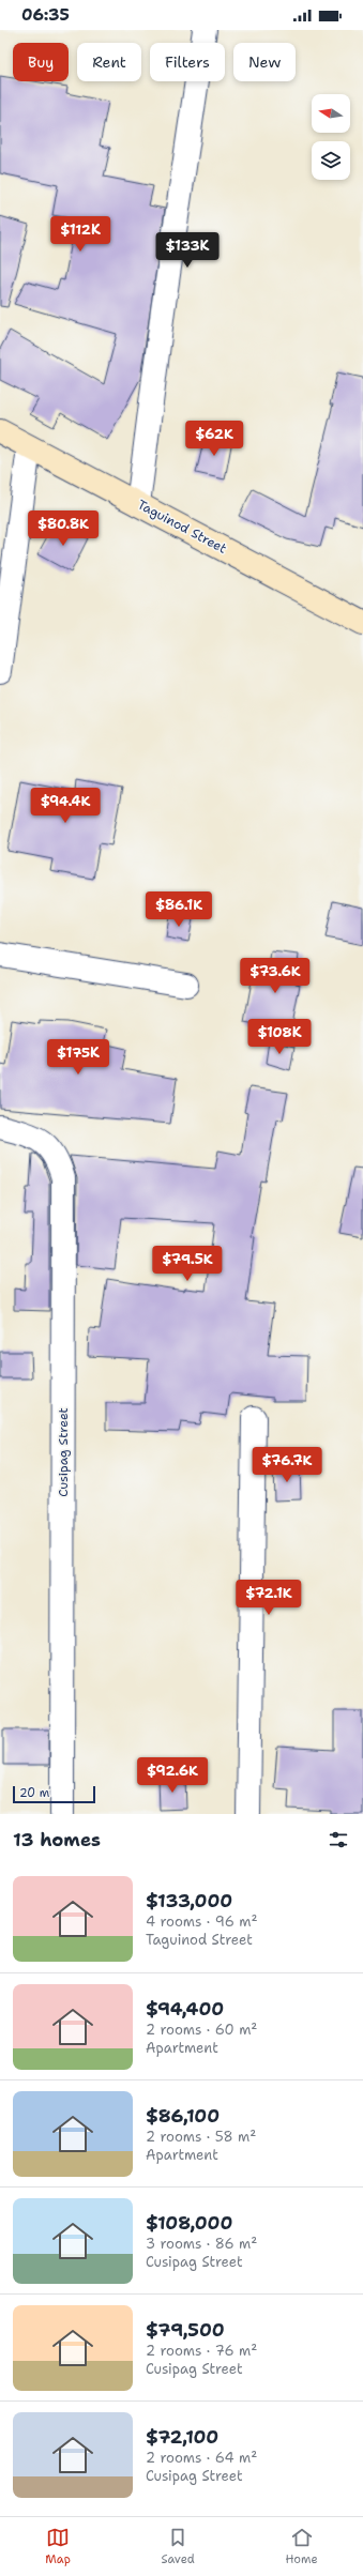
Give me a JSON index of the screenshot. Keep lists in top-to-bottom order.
{
  "streets": {
    "street": ["Taguinod Street", "Cusipag Street"]
  },
  "scale_bar": "20 m",
  "north": "left",
  "page": {
    "status": "06:35",
    "chip": [
      "Buy",
      "Rent",
      "Filters",
      "New"
    ],
    "price": [
      "$112K",
      "$133K",
      "$62K",
      "$80.8K",
      "$94.4K",
      "$86.1K",
      "$73.6K",
      "$108K",
      "$175K",
      "$79.5K",
      "$76.7K",
      "$72.1K",
      "$92.6K"
    ],
    "scale": "20 m",
    "heading": "13 homes",
    "list": [
      {
        "name": "$133,000",
        "note": "4 rooms · 96 m² · Taguinod Street"
      },
      {
        "name": "$94,400",
        "note": "2 rooms · 60 m² · Apartment"
      },
      {
        "name": "$86,100",
        "note": "2 rooms · 58 m² · Apartment"
      },
      {
        "name": "$108,000",
        "note": "3 rooms · 86 m² · Cusipag Street"
      },
      {
        "name": "$79,500",
        "note": "2 rooms · 76 m² · Cusipag Street"
      },
      {
        "name": "$72,100",
        "note": "2 rooms · 64 m² · Cusipag Street"
      }
    ],
    "tabs": ["Map", "Saved", "Home"]
  }
}
